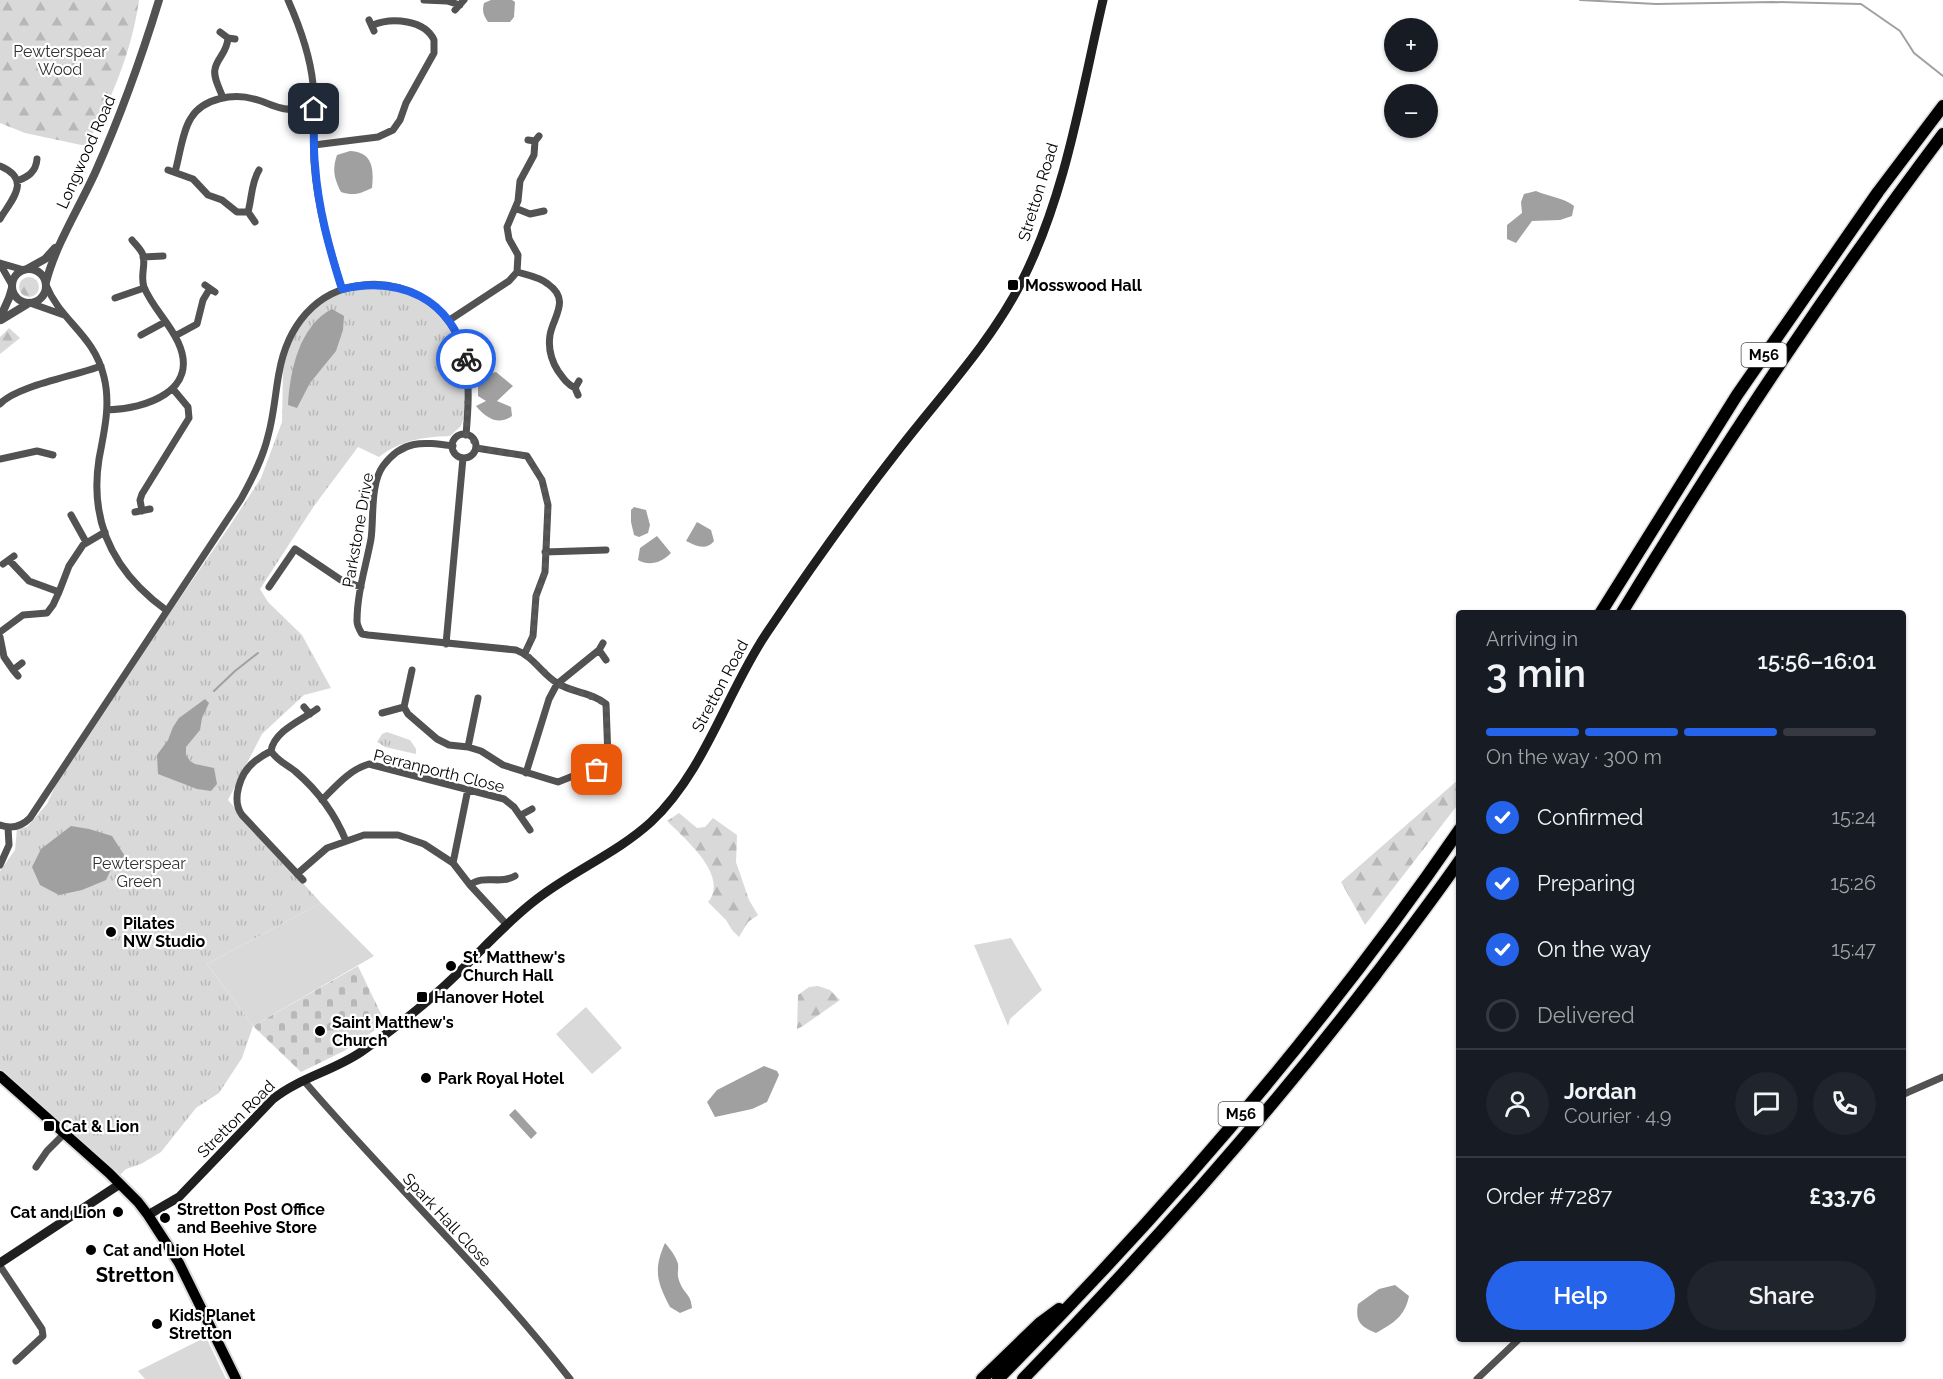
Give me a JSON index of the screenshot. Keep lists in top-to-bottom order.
{
  "streets": {
    "highway": ["M56"],
    "main road": ["Stretton Road"],
    "street": [
      "Longwood Road",
      "Parkstone Drive",
      "Perranporth Close",
      "Spark Hall Close"
    ]
  },
  "crossings": [
    ["Stretton Road", "Spark Hall Close"]
  ],
  "districts": ["Stretton"],
  "parks": ["Pewterspear Wood", "Pewterspear Green"],
  "places": {
    "transit": ["Mosswood Hall", "Hanover Hotel", "Cat & Lion"],
    "other": [
      "Pilates NW Studio",
      "St. Matthew's Church Hall",
      "Saint Matthew's Church",
      "Park Royal Hotel",
      "Cat and Lion",
      "Stretton Post Office and Beehive Store",
      "Cat and Lion Hotel",
      "Kids Planet Stretton"
    ]
  },
  "page": {
    "map_buttons": ["+", "−"],
    "heading": ["3 min", "Arriving in", "15:56–16:01"],
    "panel": [
      "Jordan",
      "Courier · 4.9",
      "Order #7287",
      "£33.76"
    ],
    "bar": "On the way · 300 m",
    "list": [
      ["Confirmed", "15:24"],
      ["Preparing", "15:26"],
      ["On the way", "15:47"],
      "Delivered"
    ],
    "buttons": ["Help", "Share"]
  }
}
